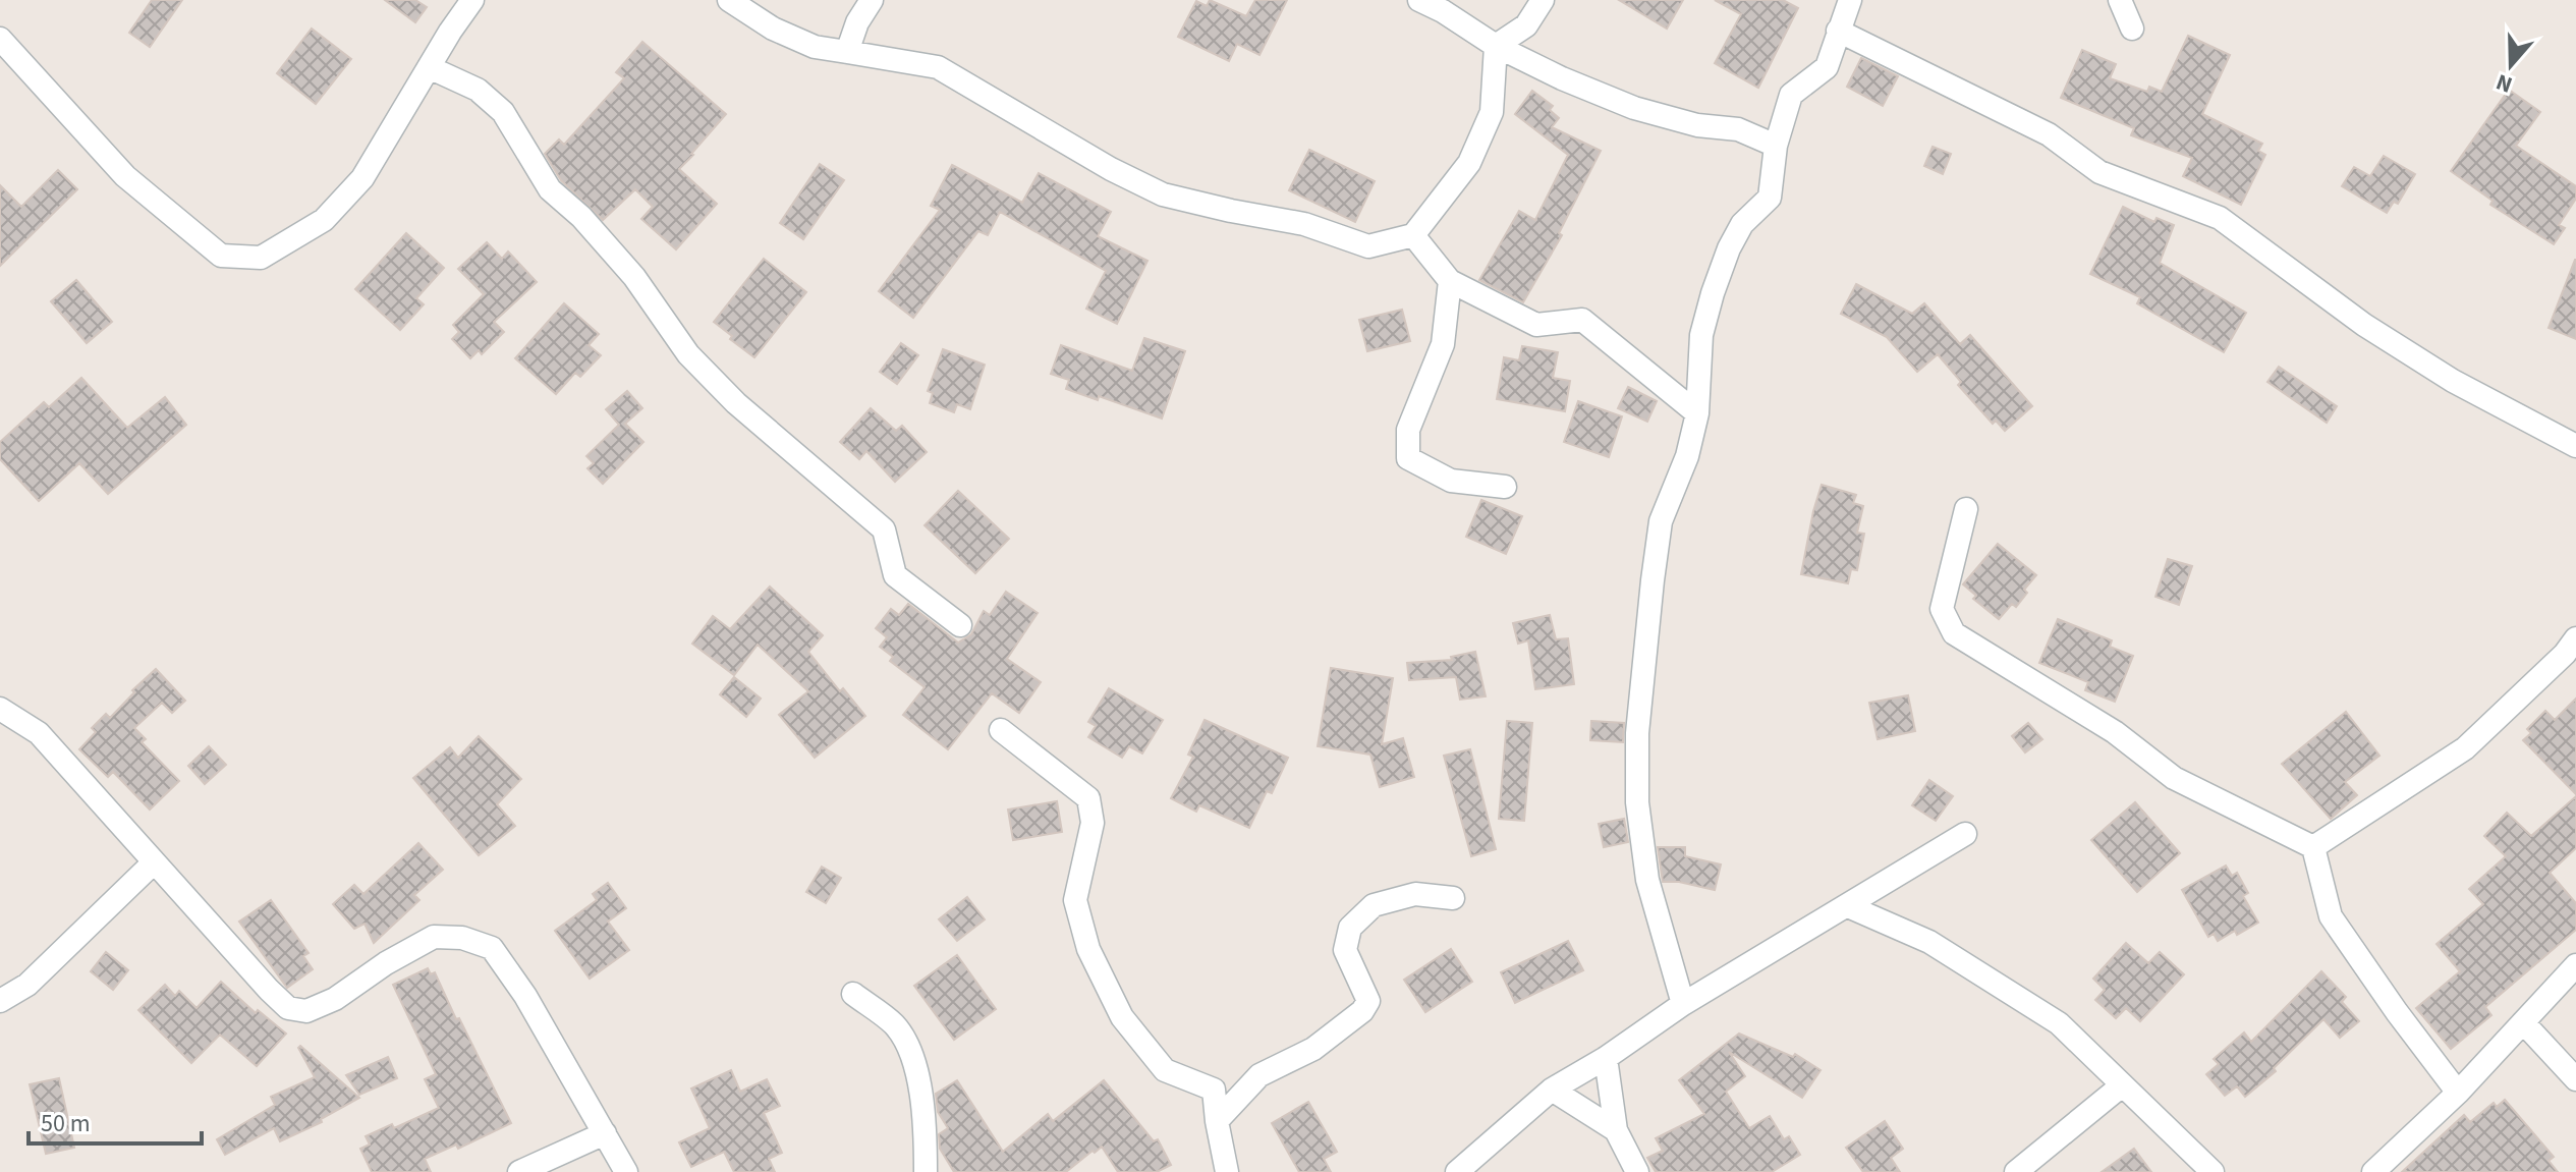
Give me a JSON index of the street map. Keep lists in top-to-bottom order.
{
  "scale_bar": "50 m",
  "north": "bottom"
}
